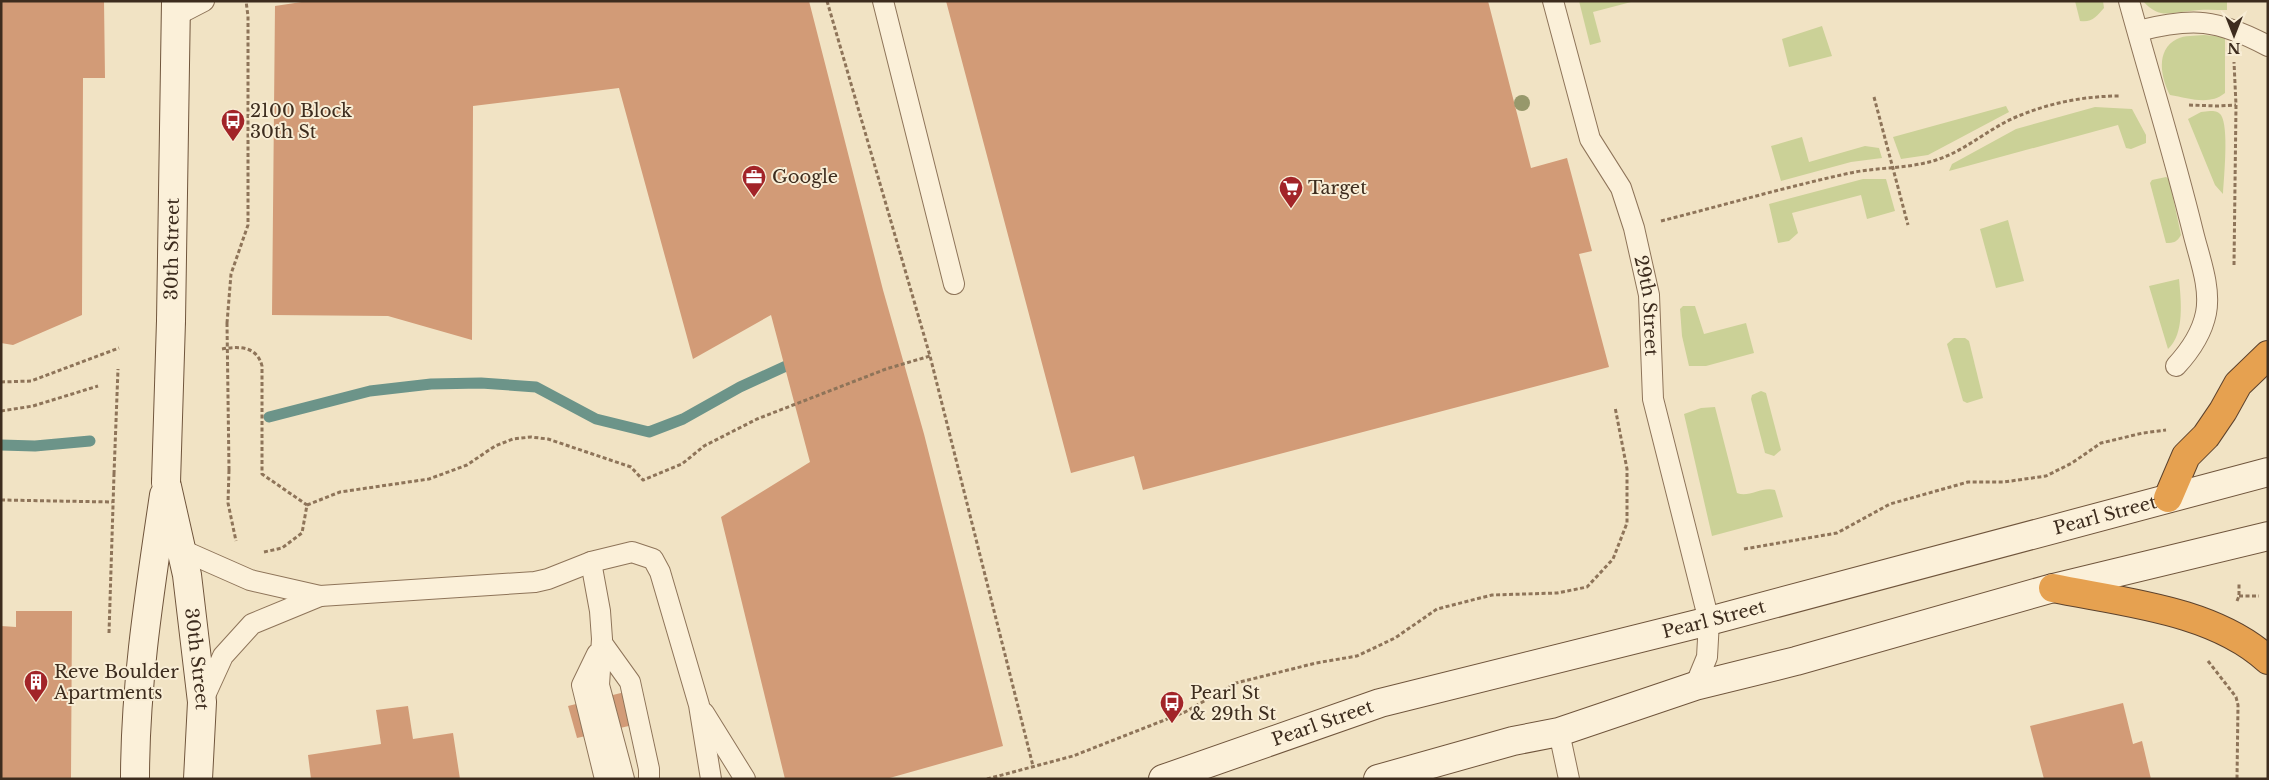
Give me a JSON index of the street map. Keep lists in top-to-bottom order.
{
  "streets": {
    "main road": ["30th Street", "Pearl Street"],
    "lane": ["29th Street"]
  },
  "crossings": [
    ["29th Street", "Pearl Street"]
  ],
  "places": {
    "bus stop": ["2100 Block 30th St", "Pearl St & 29th St"],
    "office": ["Google"],
    "supermarket": ["Target"],
    "building": ["Reve Boulder Apartments"]
  },
  "north": "bottom"
}
